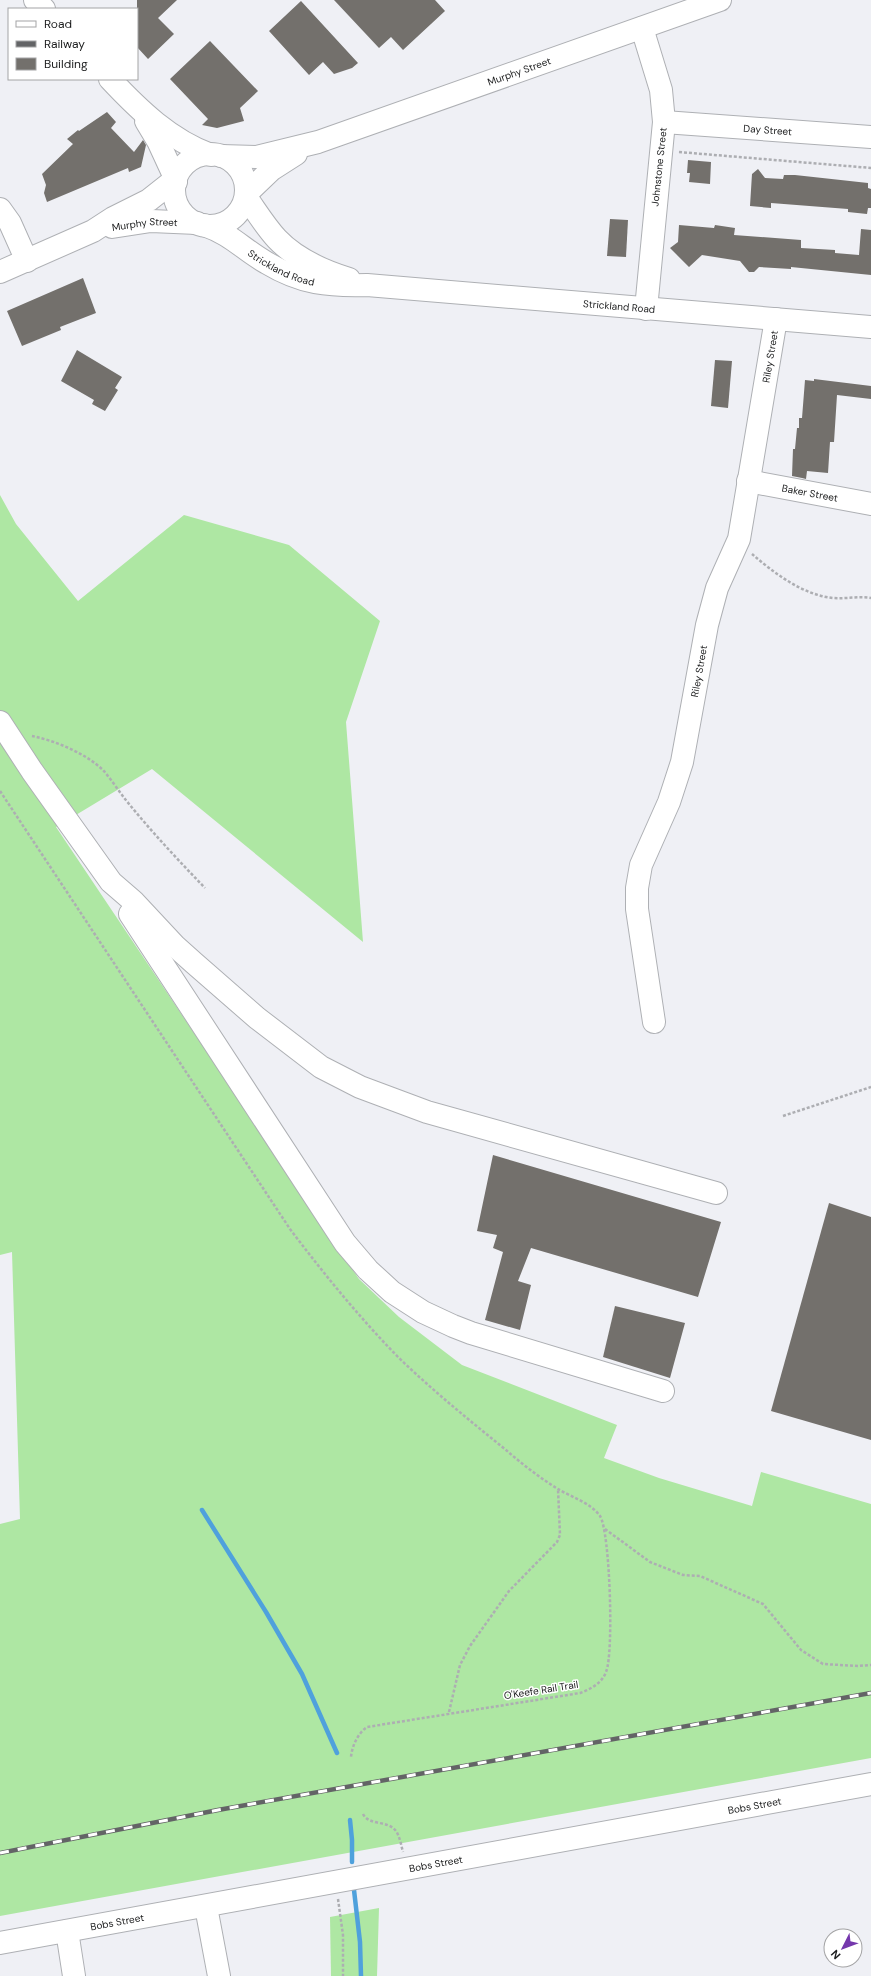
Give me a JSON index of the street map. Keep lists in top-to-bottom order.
{
  "streets": {
    "street": [
      "Murphy Street",
      "Day Street",
      "Johnstone Street",
      "Strickland Road",
      "Riley Street",
      "Baker Street",
      "Bobs Street"
    ],
    "path": ["O'Keefe Rail Trail"]
  },
  "crossings": [
    ["Murphy Street", "Johnstone Street"],
    ["Murphy Street", "Strickland Road"],
    ["Day Street", "Johnstone Street"],
    ["Johnstone Street", "Strickland Road"],
    ["Strickland Road", "Riley Street"],
    ["Riley Street", "Baker Street"]
  ],
  "legend": ["Road", "Railway", "Building"],
  "north": "bottom left"
}
